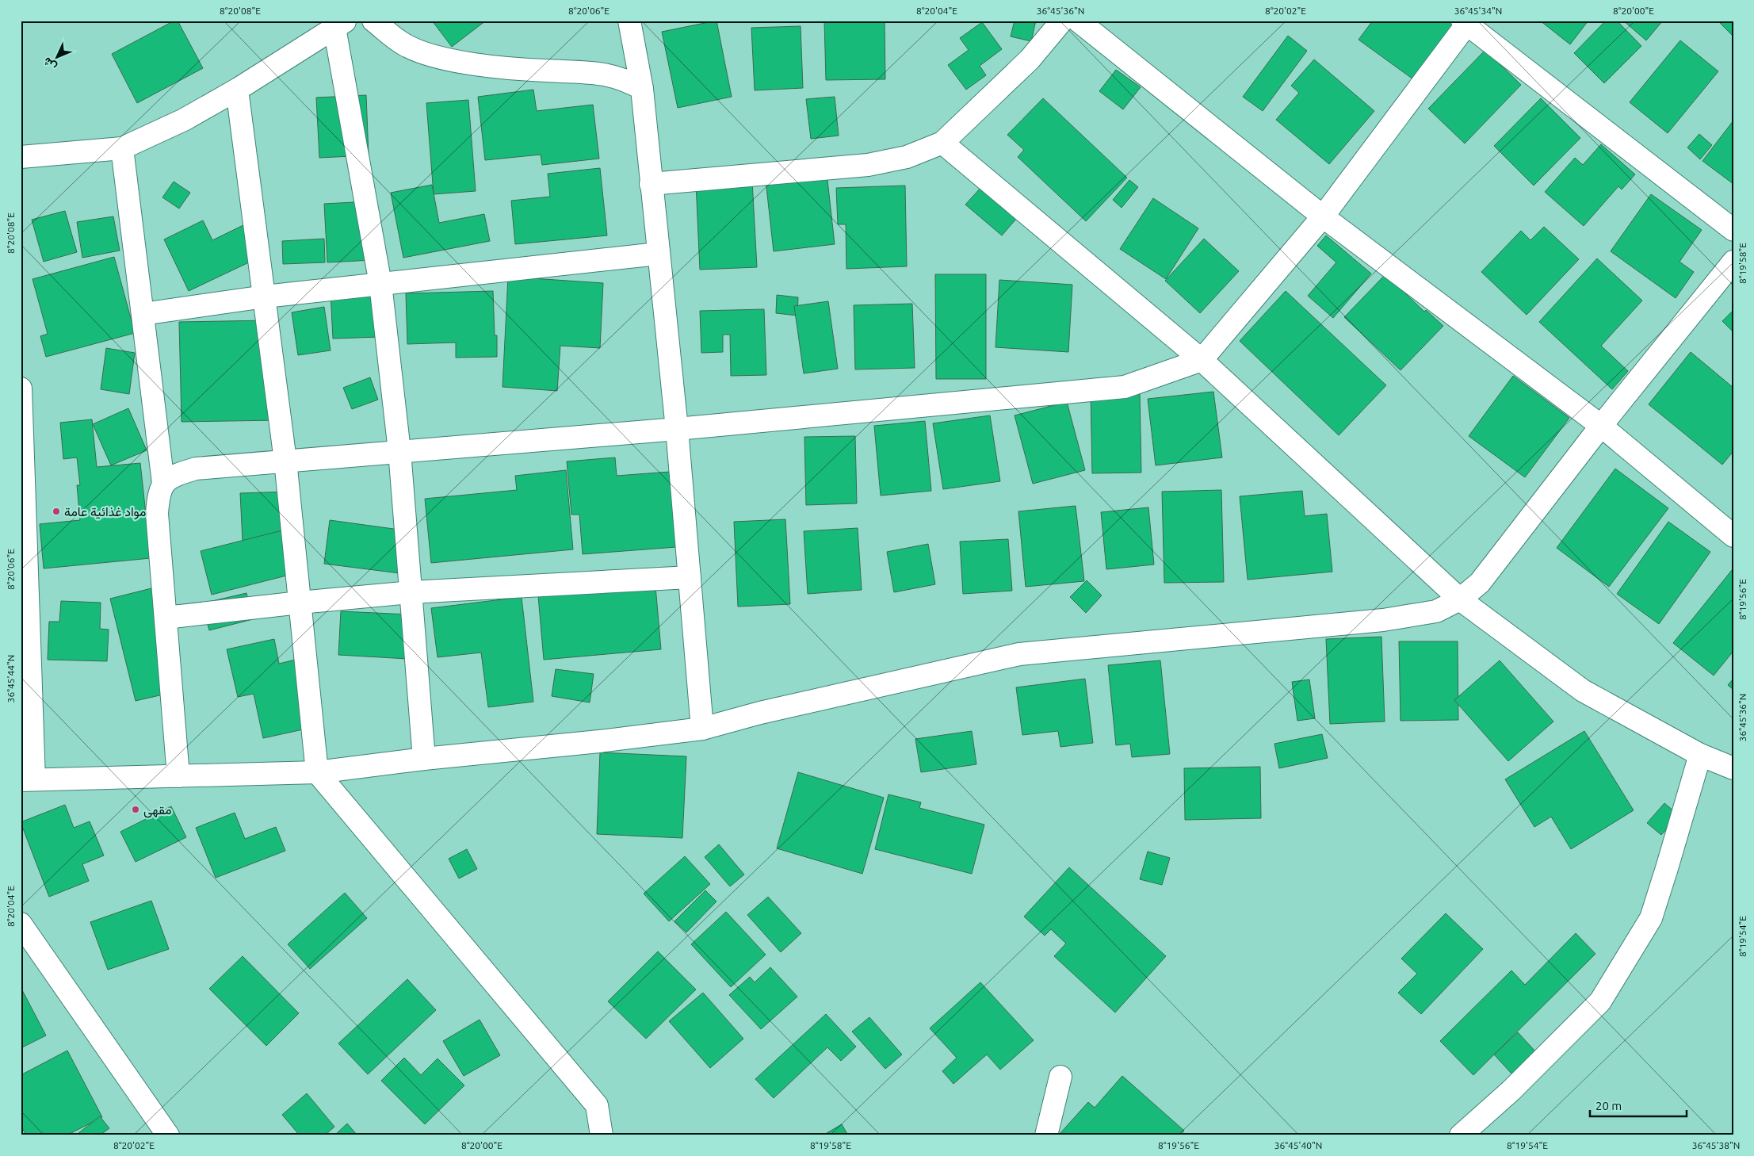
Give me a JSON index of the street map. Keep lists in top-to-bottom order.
{
  "places": ["مواد غذائية عامة", "مقهى"],
  "scale_bar": "20 m",
  "north": "bottom left",
  "coordinates": [
    "8°20'08\"E",
    "8°20'06\"E",
    "8°20'04\"E",
    "36°45'36\"N",
    "8°20'02\"E",
    "36°45'34\"N",
    "8°20'00\"E",
    "8°19'58\"E",
    "8°19'56\"E",
    "36°45'44\"N",
    "8°19'54\"E",
    "36°45'40\"N",
    "36°45'38\"N"
  ]
}
